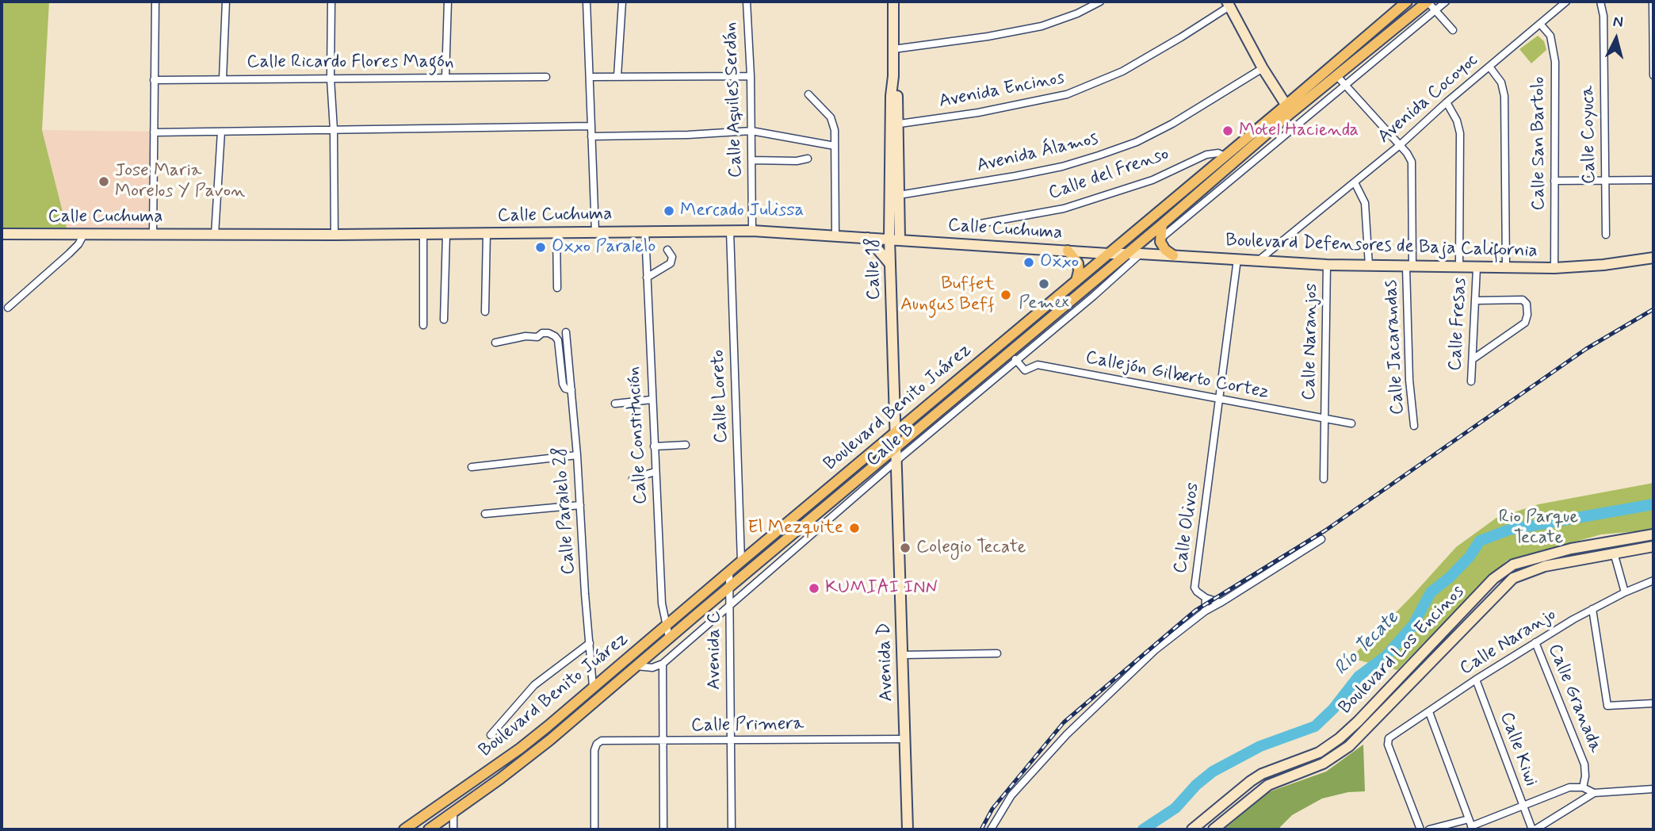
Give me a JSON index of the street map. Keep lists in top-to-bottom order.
{
  "streets": {
    "main road": ["Boulevard Benito Juárez"],
    "street": [
      "Calle Ricardo Flores Magón",
      "Avenida Encinos",
      "Avenida Cocoyoc",
      "Calle Aquiles Serdán",
      "Calle Coyuca",
      "Calle San Bartolo",
      "Avenida Álamos",
      "Calle del Frenso",
      "Calle Cuchuma",
      "Boulevard Defensores de Baja California",
      "Calle 18",
      "Calle Fresas",
      "Calle Naranjos",
      "Calle Jacarandas",
      "Callejón Gilberto Cortez",
      "Calle Loreto",
      "Calle Constitución",
      "Calle B",
      "Calle Paralelo 28",
      "Calle Olivos",
      "Calle Naranjo",
      "Avenida C",
      "Boulevard Los Encinos",
      "Avenida D",
      "Calle Granada",
      "Calle Primera",
      "Calle Kiwi"
    ]
  },
  "crossings": [
    ["Avenida Encinos", "Calle 18"],
    ["Avenida Cocoyoc", "Calle San Bartolo"],
    ["Avenida Cocoyoc", "Boulevard Defensores de Baja California"],
    ["Avenida Cocoyoc", "Calle Jacarandas"],
    ["Calle Aquiles Serdán", "Calle Cuchuma"],
    ["Calle San Bartolo", "Boulevard Defensores de Baja California"],
    ["Avenida Álamos", "Calle 18"],
    ["Calle del Frenso", "Boulevard Benito Juárez"],
    ["Calle Cuchuma", "Boulevard Defensores de Baja California"],
    ["Calle Cuchuma", "Calle 18"],
    ["Calle Cuchuma", "Calle Loreto"],
    ["Calle Cuchuma", "Boulevard Benito Juárez"],
    ["Calle Cuchuma", "Calle Constitución"],
    ["Boulevard Defensores de Baja California", "Calle Fresas"],
    ["Boulevard Defensores de Baja California", "Calle Naranjos"],
    ["Boulevard Defensores de Baja California", "Calle Jacarandas"],
    ["Boulevard Defensores de Baja California", "Boulevard Benito Juárez"],
    ["Boulevard Defensores de Baja California", "Calle B"],
    ["Boulevard Defensores de Baja California", "Calle Olivos"],
    ["Calle 18", "Boulevard Benito Juárez"],
    ["Calle 18", "Calle B"],
    ["Calle 18", "Avenida D"],
    ["Calle Naranjos", "Callejón Gilberto Cortez"],
    ["Calle Jacarandas", "Boulevard Benito Juárez"],
    ["Callejón Gilberto Cortez", "Boulevard Benito Juárez"],
    ["Callejón Gilberto Cortez", "Calle B"],
    ["Callejón Gilberto Cortez", "Calle Olivos"],
    ["Calle Loreto", "Boulevard Benito Juárez"],
    ["Boulevard Benito Juárez", "Calle Constitución"],
    ["Boulevard Benito Juárez", "Calle B"],
    ["Boulevard Benito Juárez", "Calle Paralelo 28"],
    ["Boulevard Benito Juárez", "Avenida C"],
    ["Calle B", "Avenida C"],
    ["Calle B", "Avenida D"],
    ["Calle Naranjo", "Calle Granada"],
    ["Calle Naranjo", "Calle Kiwi"],
    ["Avenida C", "Calle Primera"],
    ["Avenida D", "Calle Primera"]
  ],
  "water": ["Río Tecate"],
  "parks": ["Rio Parque Tecate"],
  "places": [
    "Motel Hacienda",
    "Jose Maria Morelos Y Pavon",
    "Mercado Julissa",
    "Oxxo Paralelo",
    "Oxxo",
    "Pemex",
    "Buffet Aungus Beff",
    "El Mezquite",
    "Colegio Tecate",
    "KUMIAI INN"
  ],
  "north": "top"
}
